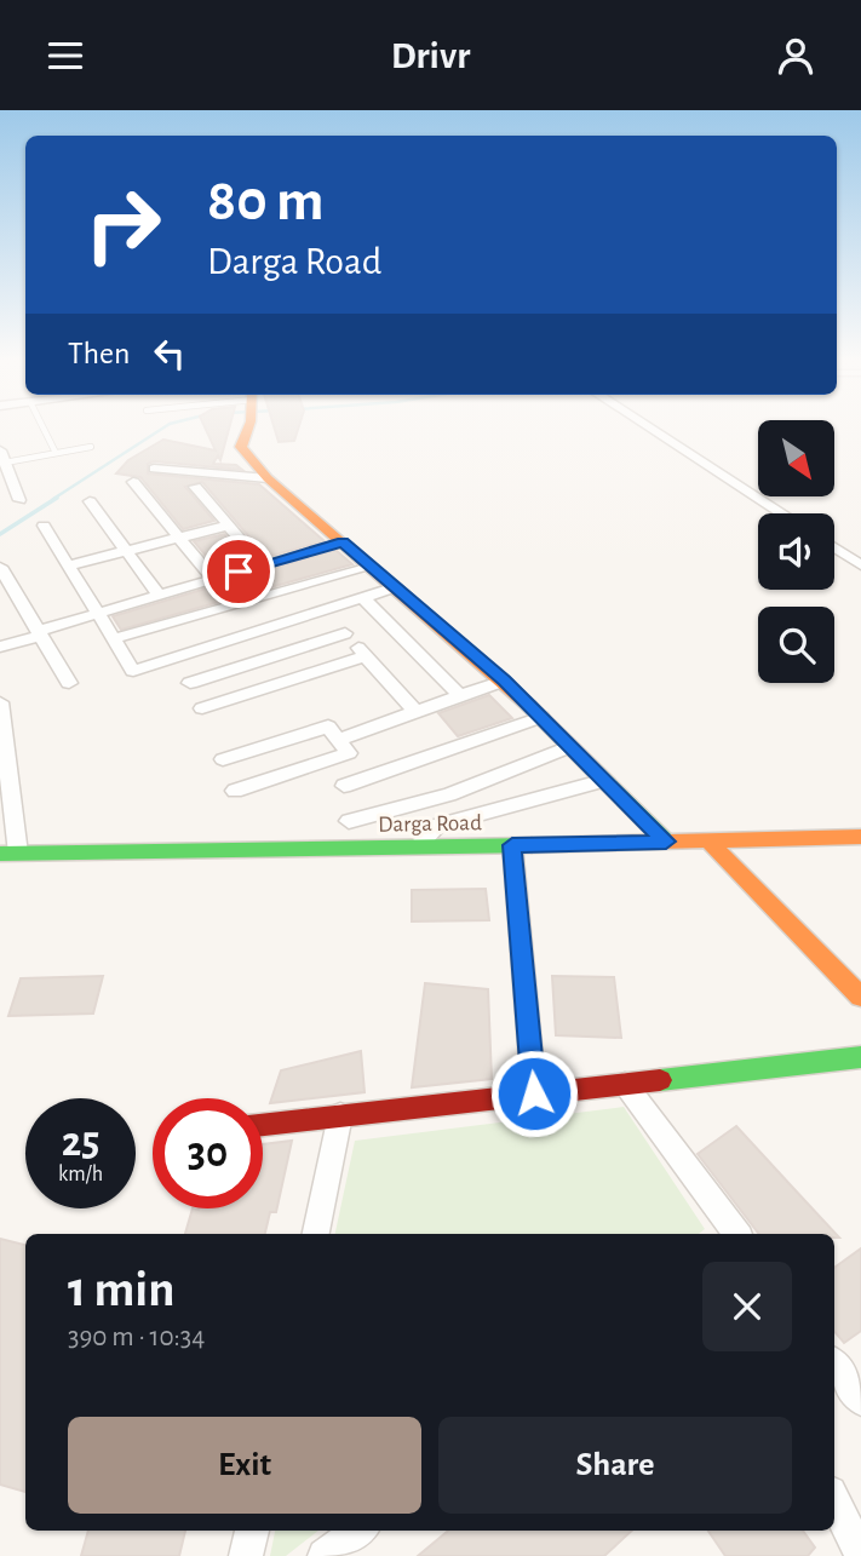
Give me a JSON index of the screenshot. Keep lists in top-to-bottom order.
{
  "streets": {
    "street": ["Darga Road"]
  },
  "north": "bottom right",
  "page": {
    "header": "Drivr",
    "turn": ["80 m", "Darga Road"],
    "then": "Then",
    "speed": "25 km/h",
    "limit": "30",
    "heading": ["1 min", "390 m · 10:34"],
    "buttons": ["Exit", "Share"]
  }
}
